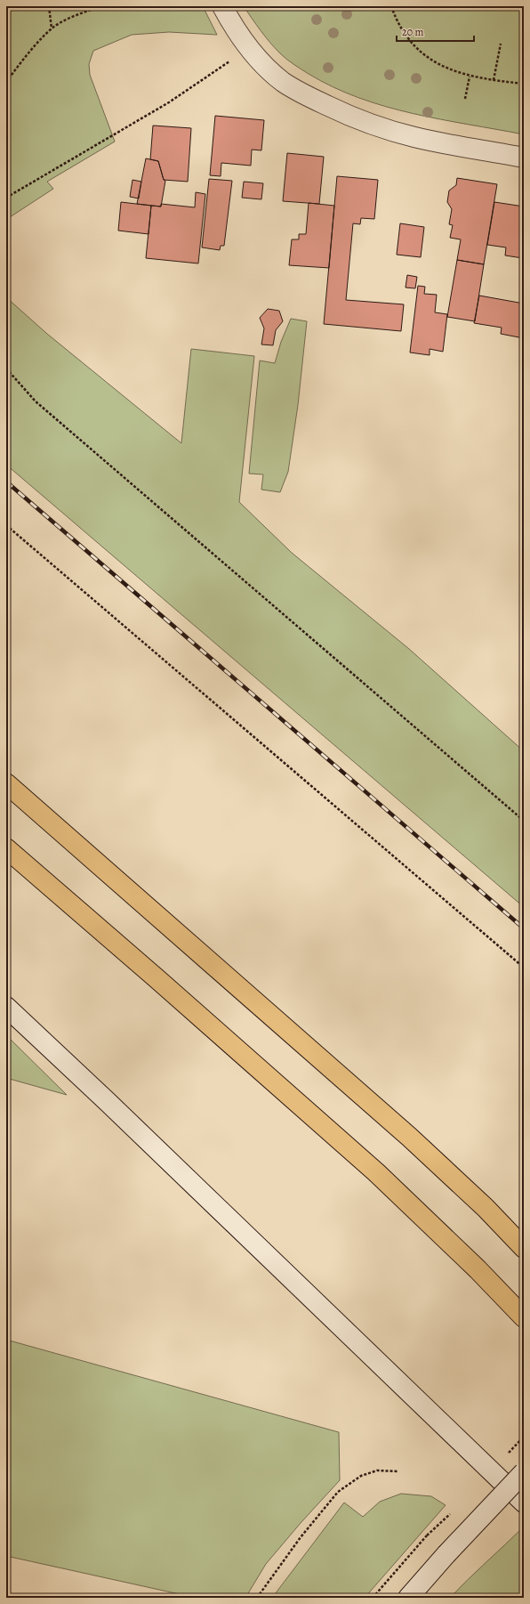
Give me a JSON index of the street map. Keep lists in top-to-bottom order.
{
  "scale_bar": "20 m"
}
